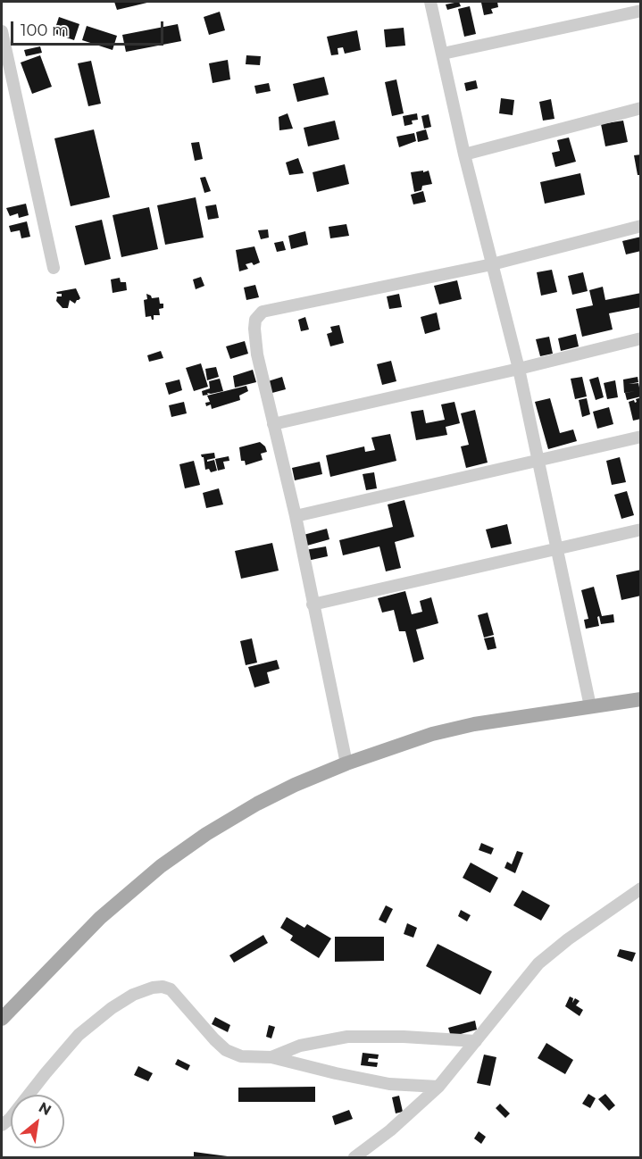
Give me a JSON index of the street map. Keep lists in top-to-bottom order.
{
  "scale_bar": "100 m",
  "north": "top right"
}
